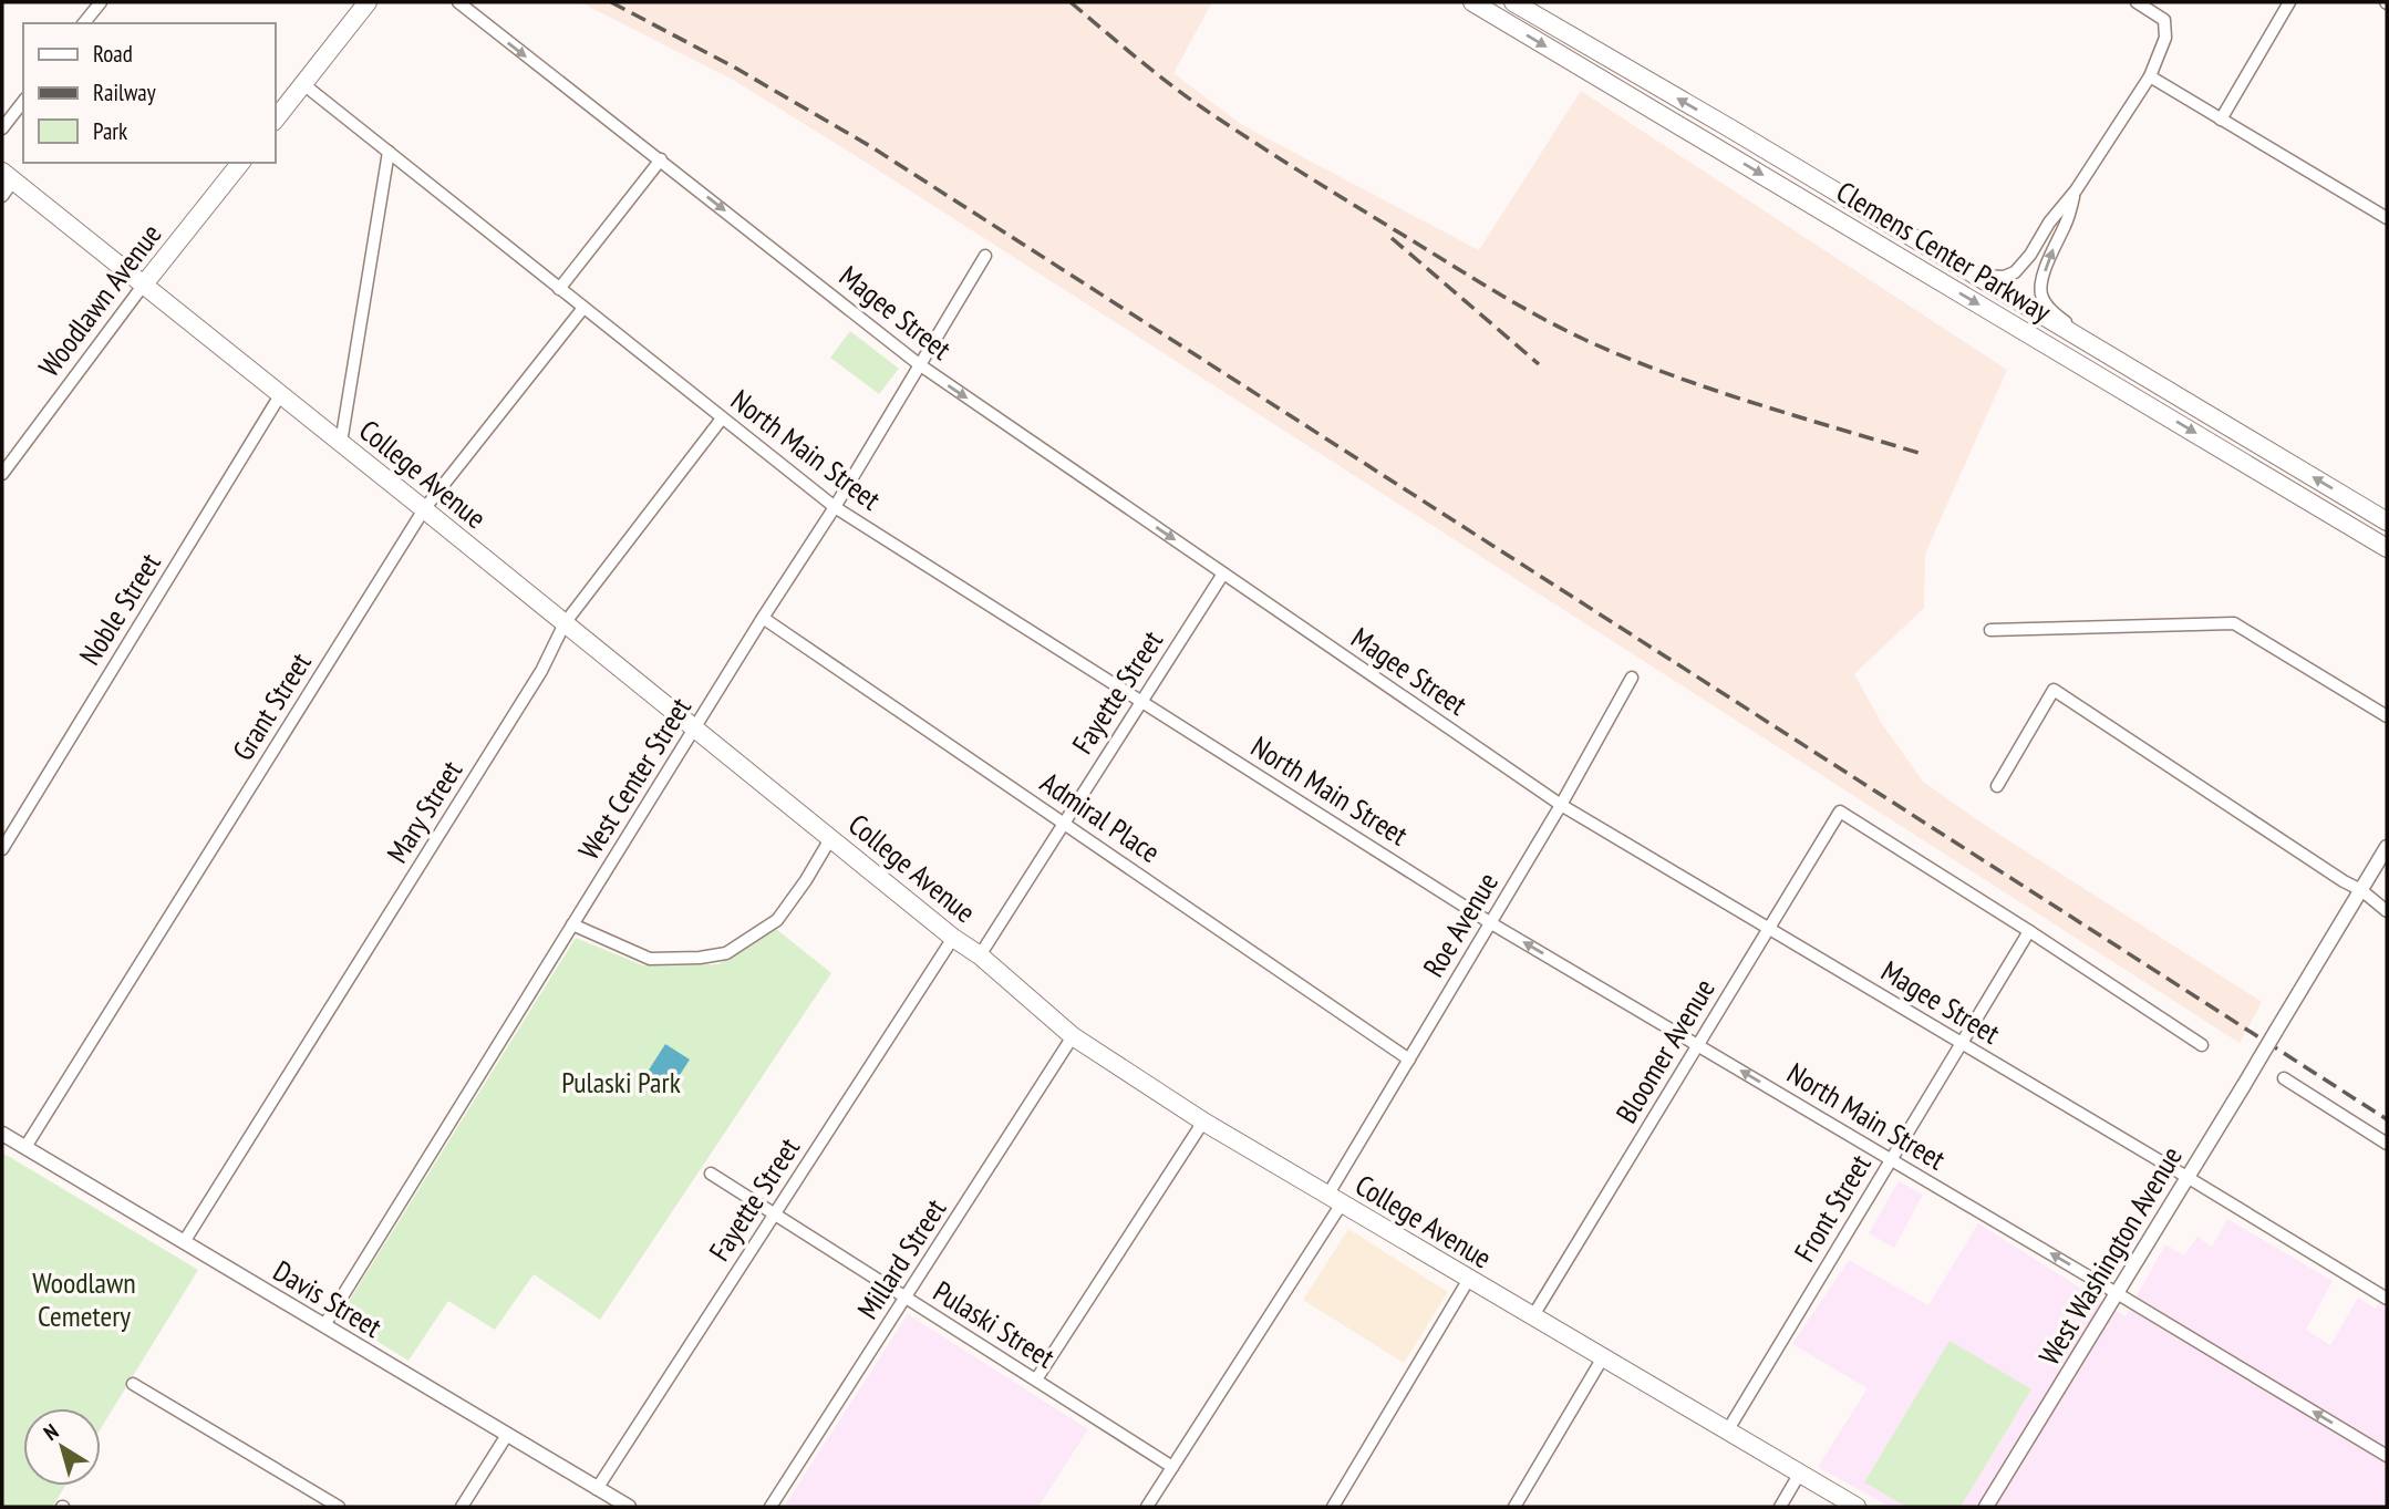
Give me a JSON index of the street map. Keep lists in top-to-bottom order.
{
  "streets": {
    "main road": ["Clemens Center Parkway", "Woodlawn Avenue", "College Avenue"],
    "street": [
      "Magee Street",
      "North Main Street",
      "Noble Street",
      "Fayette Street",
      "Grant Street",
      "West Center Street",
      "Mary Street",
      "Admiral Place",
      "Roe Avenue",
      "Bloomer Avenue",
      "Front Street",
      "West Washington Avenue",
      "Millard Street",
      "Davis Street",
      "Pulaski Street"
    ]
  },
  "crossings": [
    ["Woodlawn Avenue", "College Avenue"],
    ["Magee Street", "Fayette Street"],
    ["Magee Street", "West Center Street"],
    ["Magee Street", "Roe Avenue"],
    ["Magee Street", "Bloomer Avenue"],
    ["Magee Street", "Front Street"],
    ["Magee Street", "West Washington Avenue"],
    ["North Main Street", "Fayette Street"],
    ["North Main Street", "Grant Street"],
    ["North Main Street", "West Center Street"],
    ["North Main Street", "Mary Street"],
    ["North Main Street", "Roe Avenue"],
    ["North Main Street", "Bloomer Avenue"],
    ["North Main Street", "Front Street"],
    ["North Main Street", "West Washington Avenue"],
    ["College Avenue", "Noble Street"],
    ["College Avenue", "Fayette Street"],
    ["College Avenue", "Grant Street"],
    ["College Avenue", "West Center Street"],
    ["College Avenue", "Mary Street"],
    ["College Avenue", "Roe Avenue"],
    ["College Avenue", "Bloomer Avenue"],
    ["College Avenue", "Front Street"],
    ["College Avenue", "Millard Street"],
    ["Fayette Street", "Admiral Place"],
    ["Fayette Street", "Davis Street"],
    ["Fayette Street", "Pulaski Street"],
    ["Grant Street", "Davis Street"],
    ["West Center Street", "Admiral Place"],
    ["West Center Street", "Davis Street"],
    ["Mary Street", "Davis Street"],
    ["Admiral Place", "Roe Avenue"],
    ["Roe Avenue", "Pulaski Street"],
    ["Bloomer Avenue", "Front Street"],
    ["Millard Street", "Pulaski Street"]
  ],
  "one_way": ["Magee Street", "North Main Street"],
  "parks": ["Pulaski Park", "Woodlawn Cemetery"],
  "legend": ["Road", "Railway", "Park"],
  "north": "top left"
}
